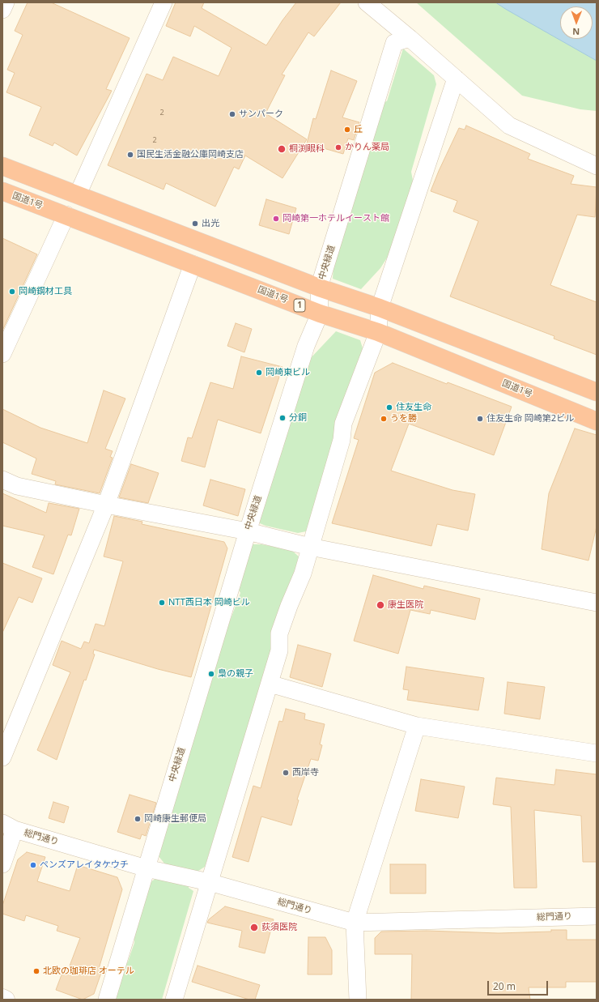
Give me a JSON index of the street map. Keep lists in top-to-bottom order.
{
  "streets": {
    "highway": ["国道1号", "1"],
    "street": ["中央緑道", "総門通り"]
  },
  "crossings": [
    ["国道1号", "中央緑道"],
    ["中央緑道", "総門通り"]
  ],
  "places": [
    "サンパーク",
    "丘",
    "かりん薬局",
    "桐渕眼科",
    "国民生活金融公庫岡崎支店",
    "岡崎第一ホテルイースト館",
    "出光",
    "岡崎鋼材工具",
    "岡崎東ビル",
    "住友生命",
    "分銅",
    "うを勝",
    "住友生命 岡崎第2ビル",
    "NTT西日本 岡崎ビル",
    "康生医院",
    "梟の親子",
    "西岸寺",
    "岡崎康生郵便局",
    "ペンズアレイタケウチ",
    "荻須医院",
    "北欧の珈琲店 オーテル"
  ],
  "house_numbers": ["2", "2"],
  "scale_bar": "20 m",
  "north": "bottom"
}
